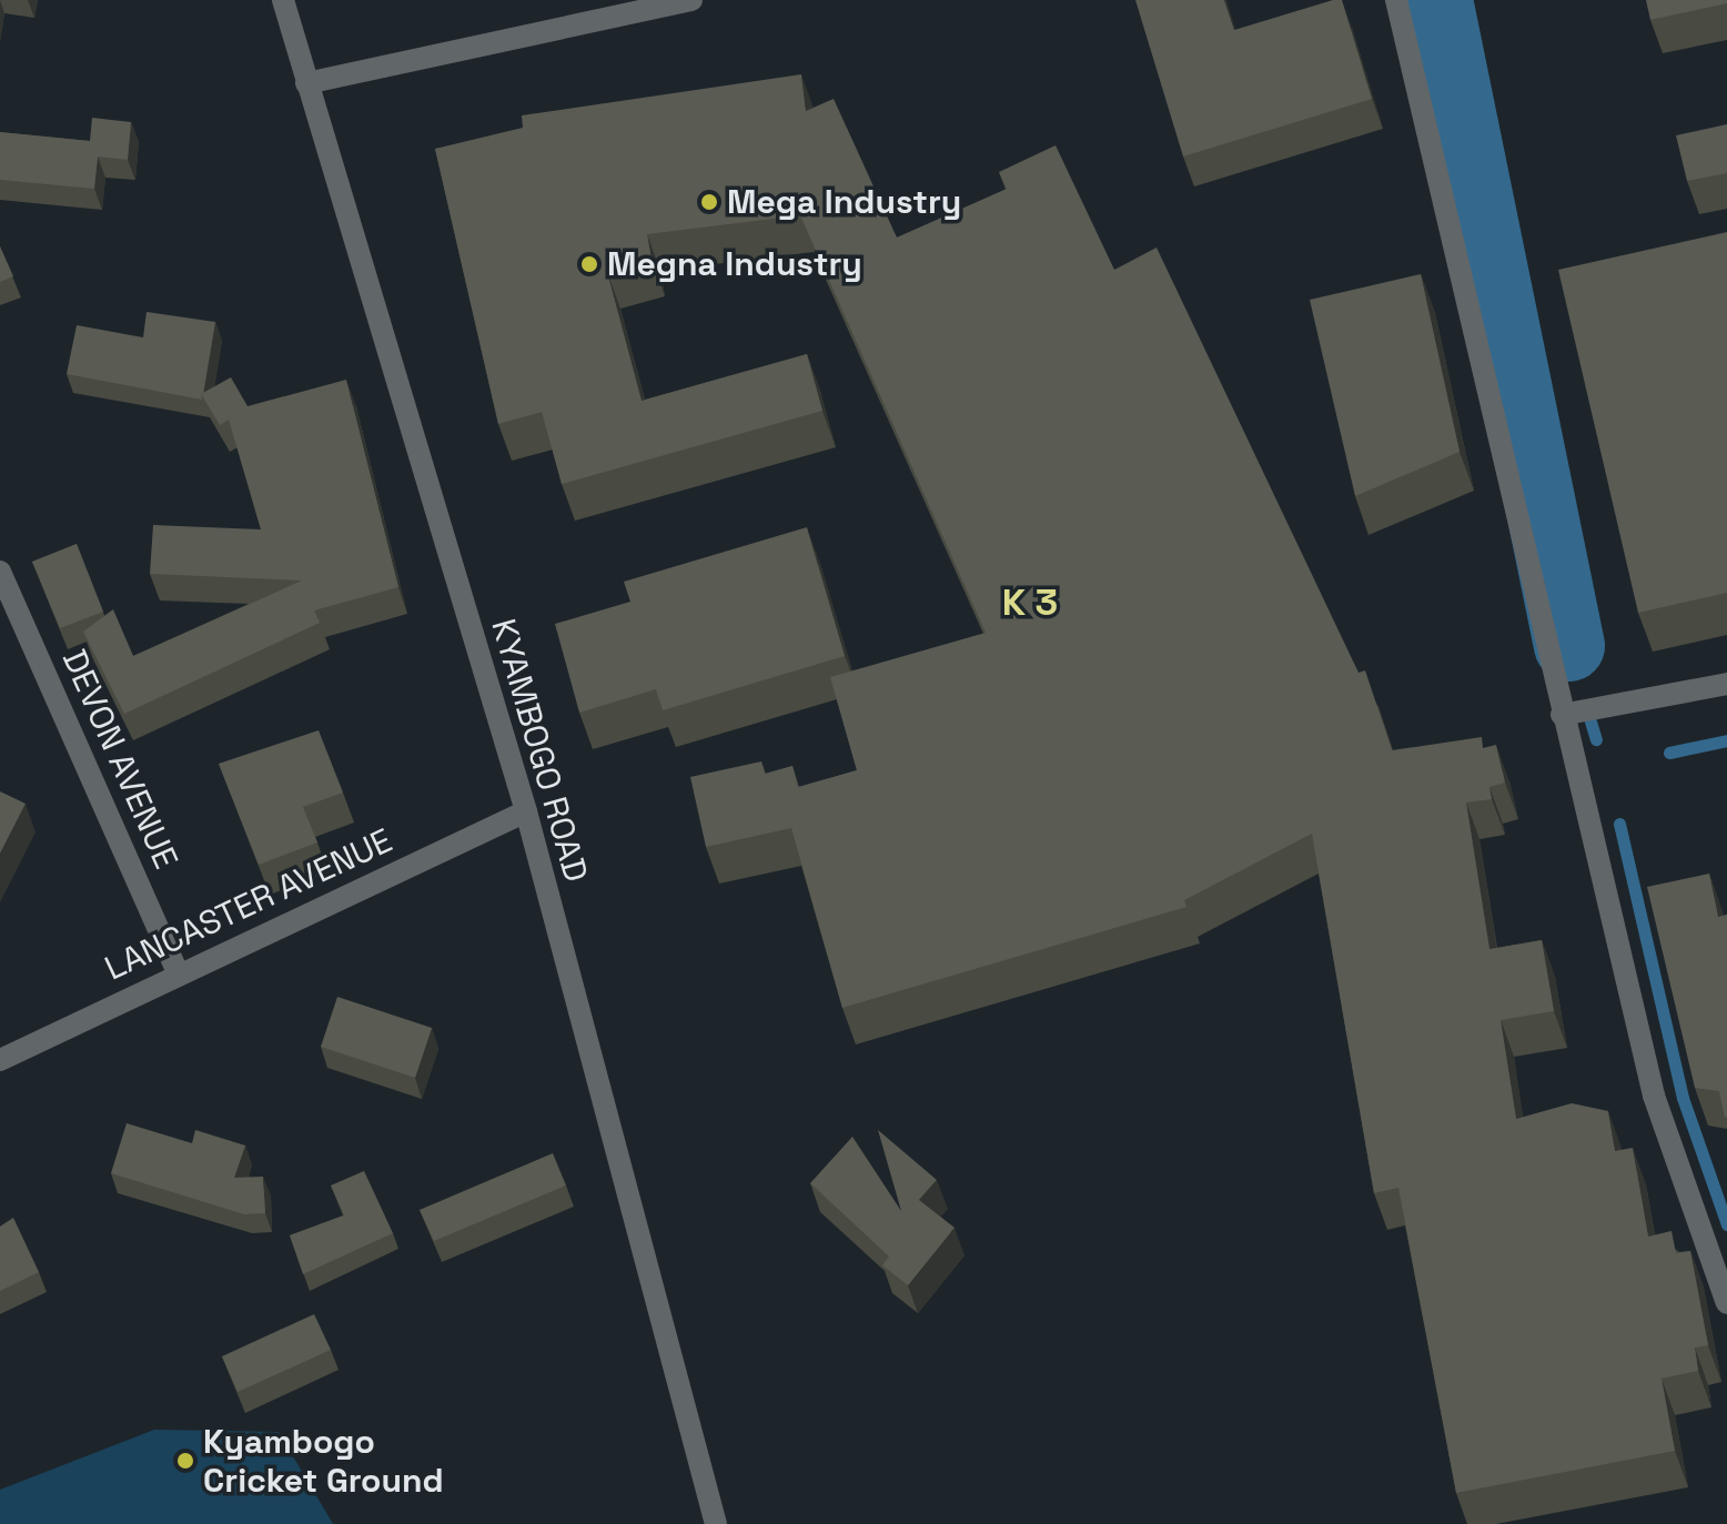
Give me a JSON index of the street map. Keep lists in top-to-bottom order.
{
  "streets": {
    "street": ["KYAMBOGO ROAD", "DEVON AVENUE", "LANCASTER AVENUE"]
  },
  "crossings": [
    ["KYAMBOGO ROAD", "LANCASTER AVENUE"],
    ["DEVON AVENUE", "LANCASTER AVENUE"]
  ],
  "districts": ["K 3"],
  "places": ["Mega Industry", "Megna Industry", "Kyambogo Cricket Ground"]
}
